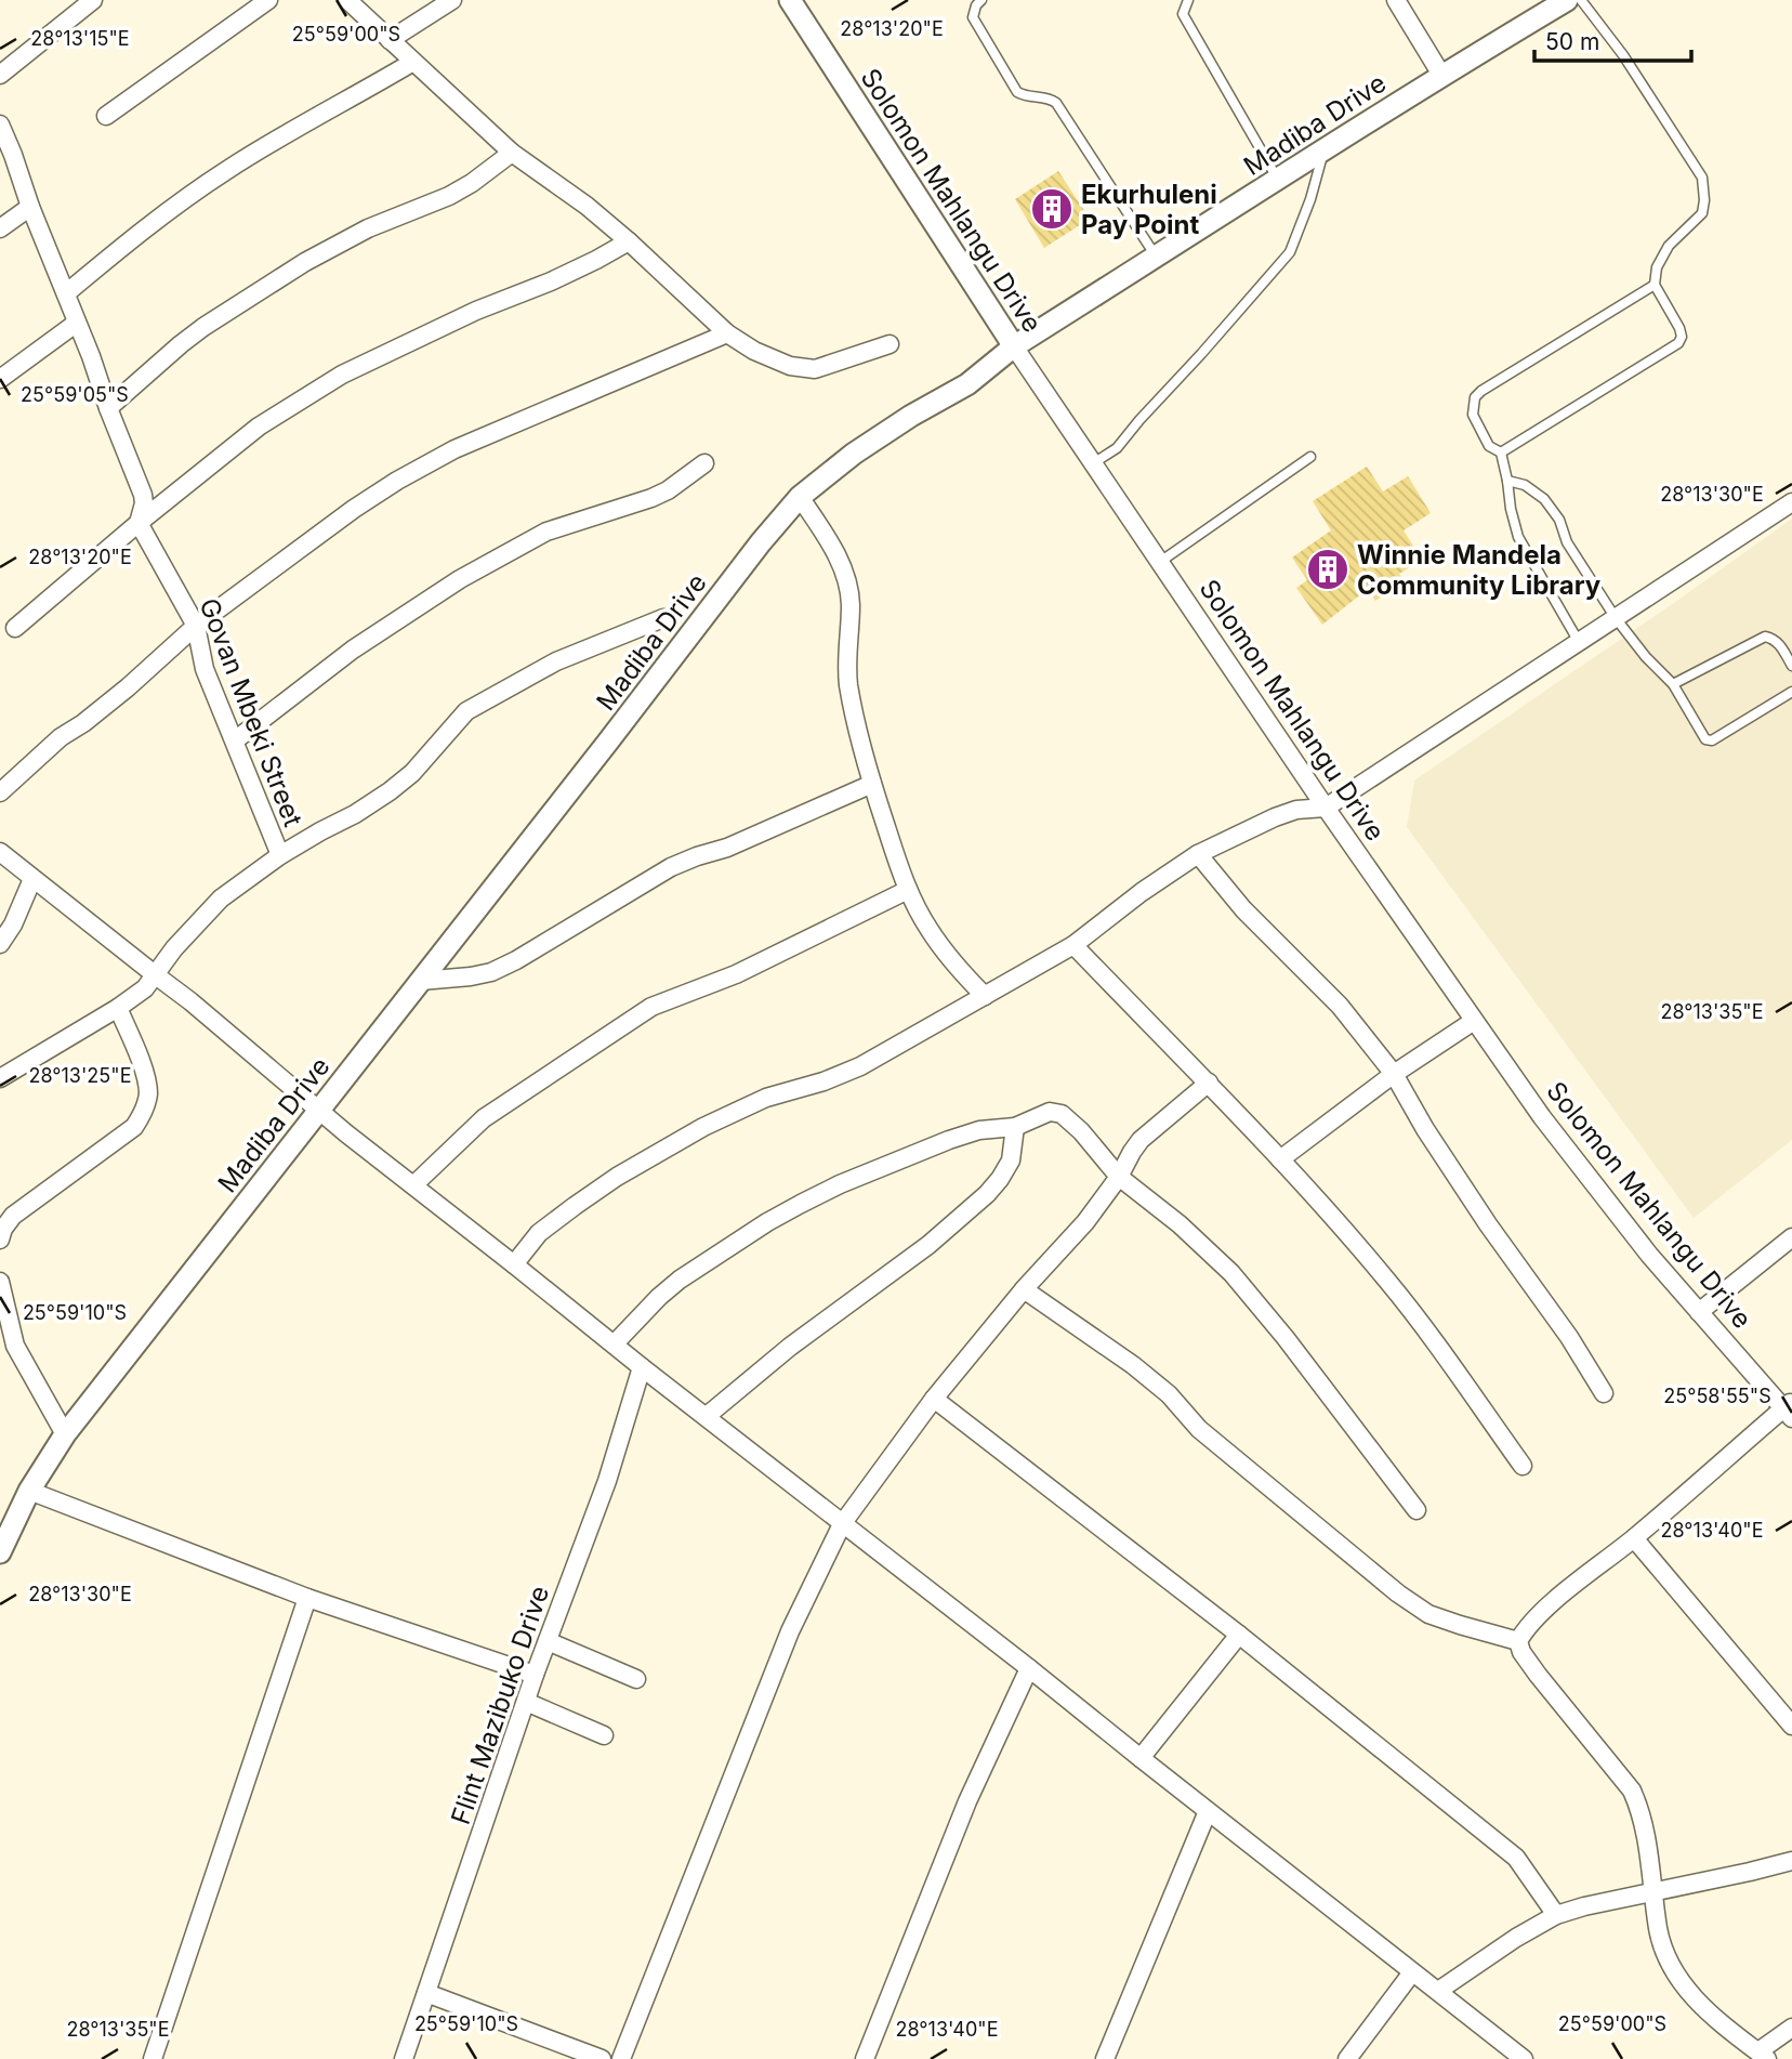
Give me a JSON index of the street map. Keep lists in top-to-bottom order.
{
  "streets": {
    "street": [
      "Madiba Drive",
      "Solomon Mahlangu Drive",
      "Govan Mbeki Street",
      "Flint Mazibuko Drive"
    ]
  },
  "crossings": [
    ["Madiba Drive", "Solomon Mahlangu Drive"]
  ],
  "places": {
    "building": ["Ekurhuleni Pay Point", "Winnie Mandela Community Library"]
  },
  "scale_bar": "50 m",
  "coordinates": [
    "28°13'20\"E",
    "25°59'00\"S",
    "28°13'15\"E",
    "25°59'05\"S",
    "28°13'30\"E",
    "28°13'35\"E",
    "28°13'25\"E",
    "25°59'10\"S",
    "25°58'55\"S",
    "28°13'40\"E"
  ]
}
